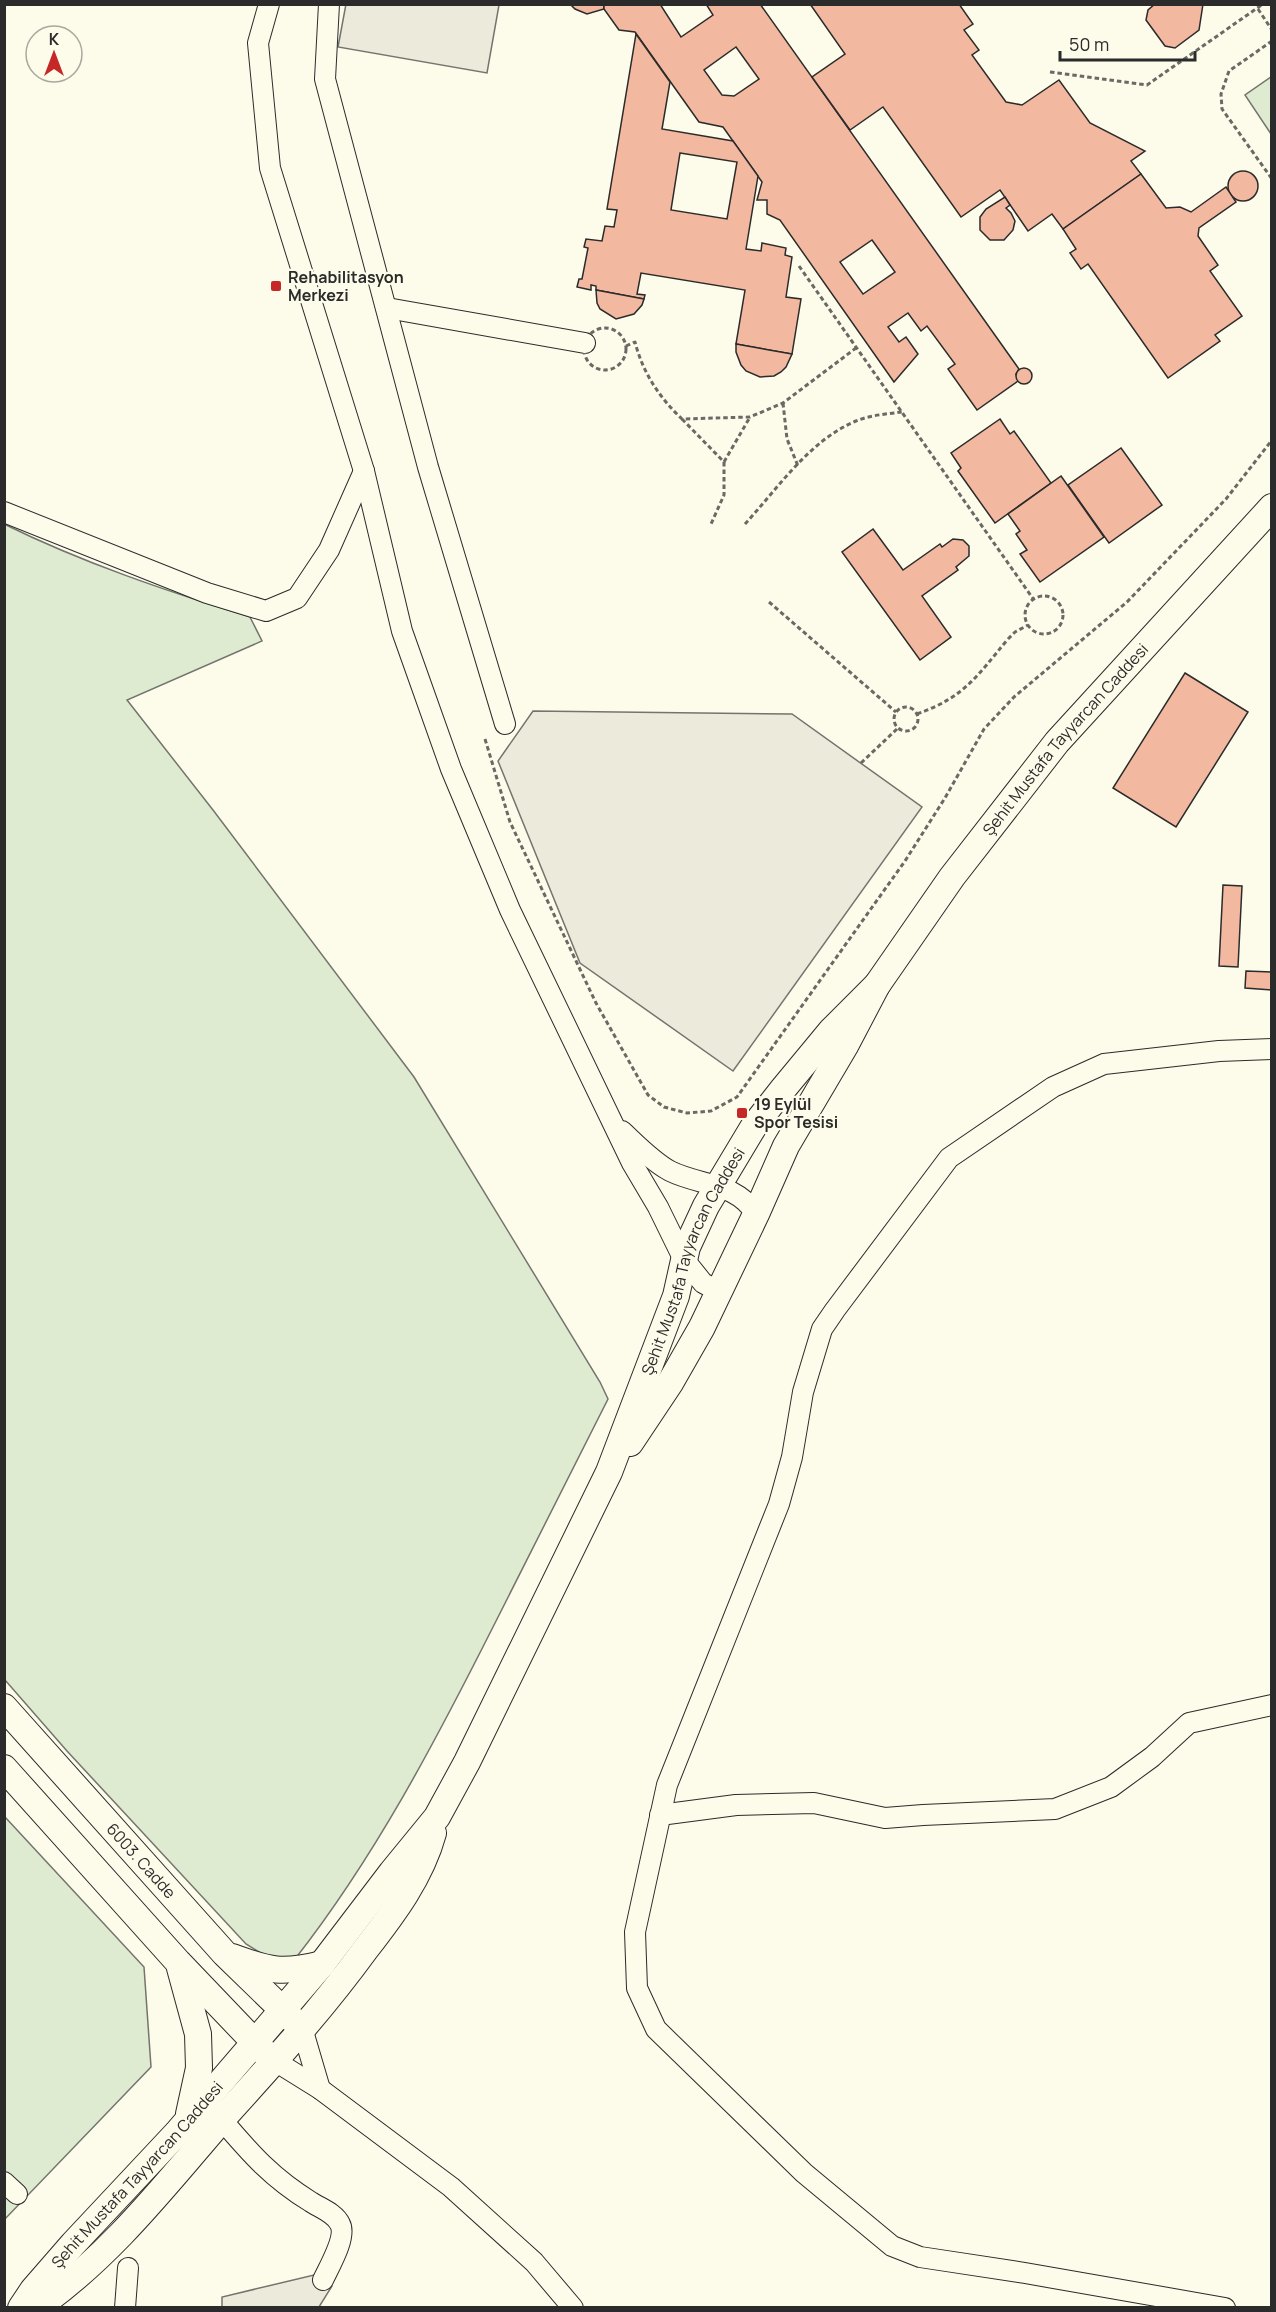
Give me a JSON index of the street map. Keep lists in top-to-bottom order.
{
  "streets": {
    "main road": ["Şehit Mustafa Tayyarcan Caddesi", "6003. Cadde"]
  },
  "crossings": [
    ["Şehit Mustafa Tayyarcan Caddesi", "6003. Cadde"]
  ],
  "places": {
    "transit": ["Rehabilitasyon Merkezi", "19 Eylül Spor Tesisi"]
  },
  "scale_bar": "50 m",
  "north": "top"
}
